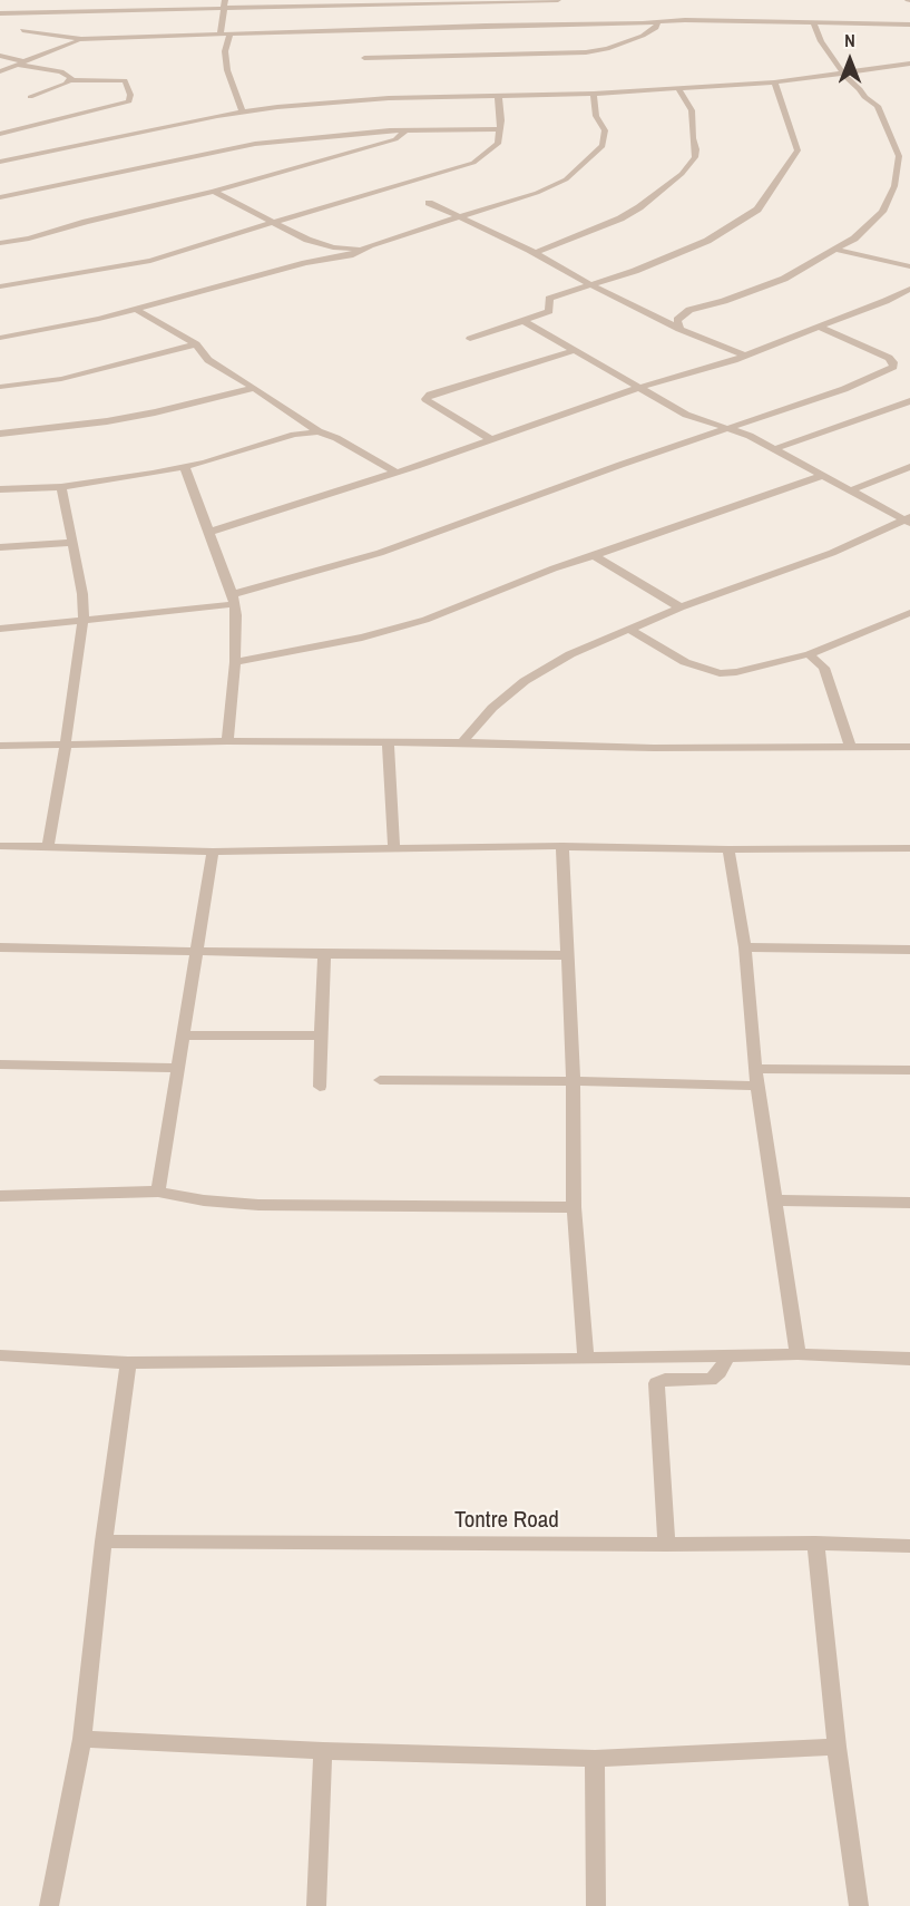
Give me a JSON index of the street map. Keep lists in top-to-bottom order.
{
  "streets": {
    "street": ["Tontre Road"]
  },
  "north": "top"
}
